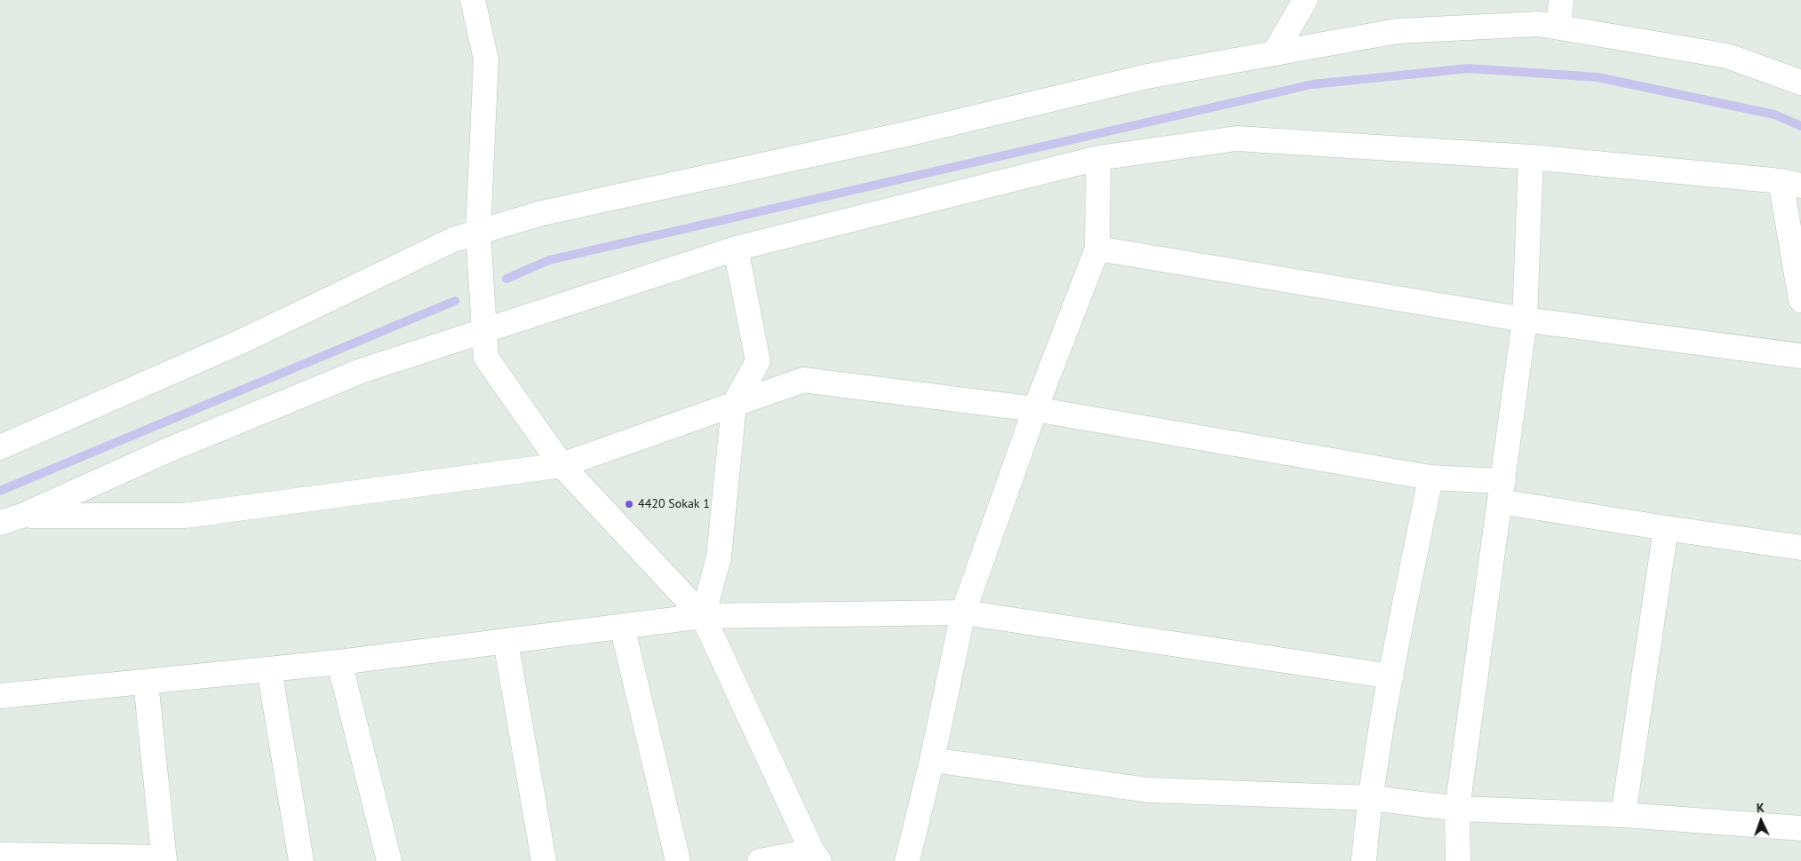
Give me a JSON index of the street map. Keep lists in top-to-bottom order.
{
  "places": ["4420 Sokak 1"],
  "north": "top"
}
